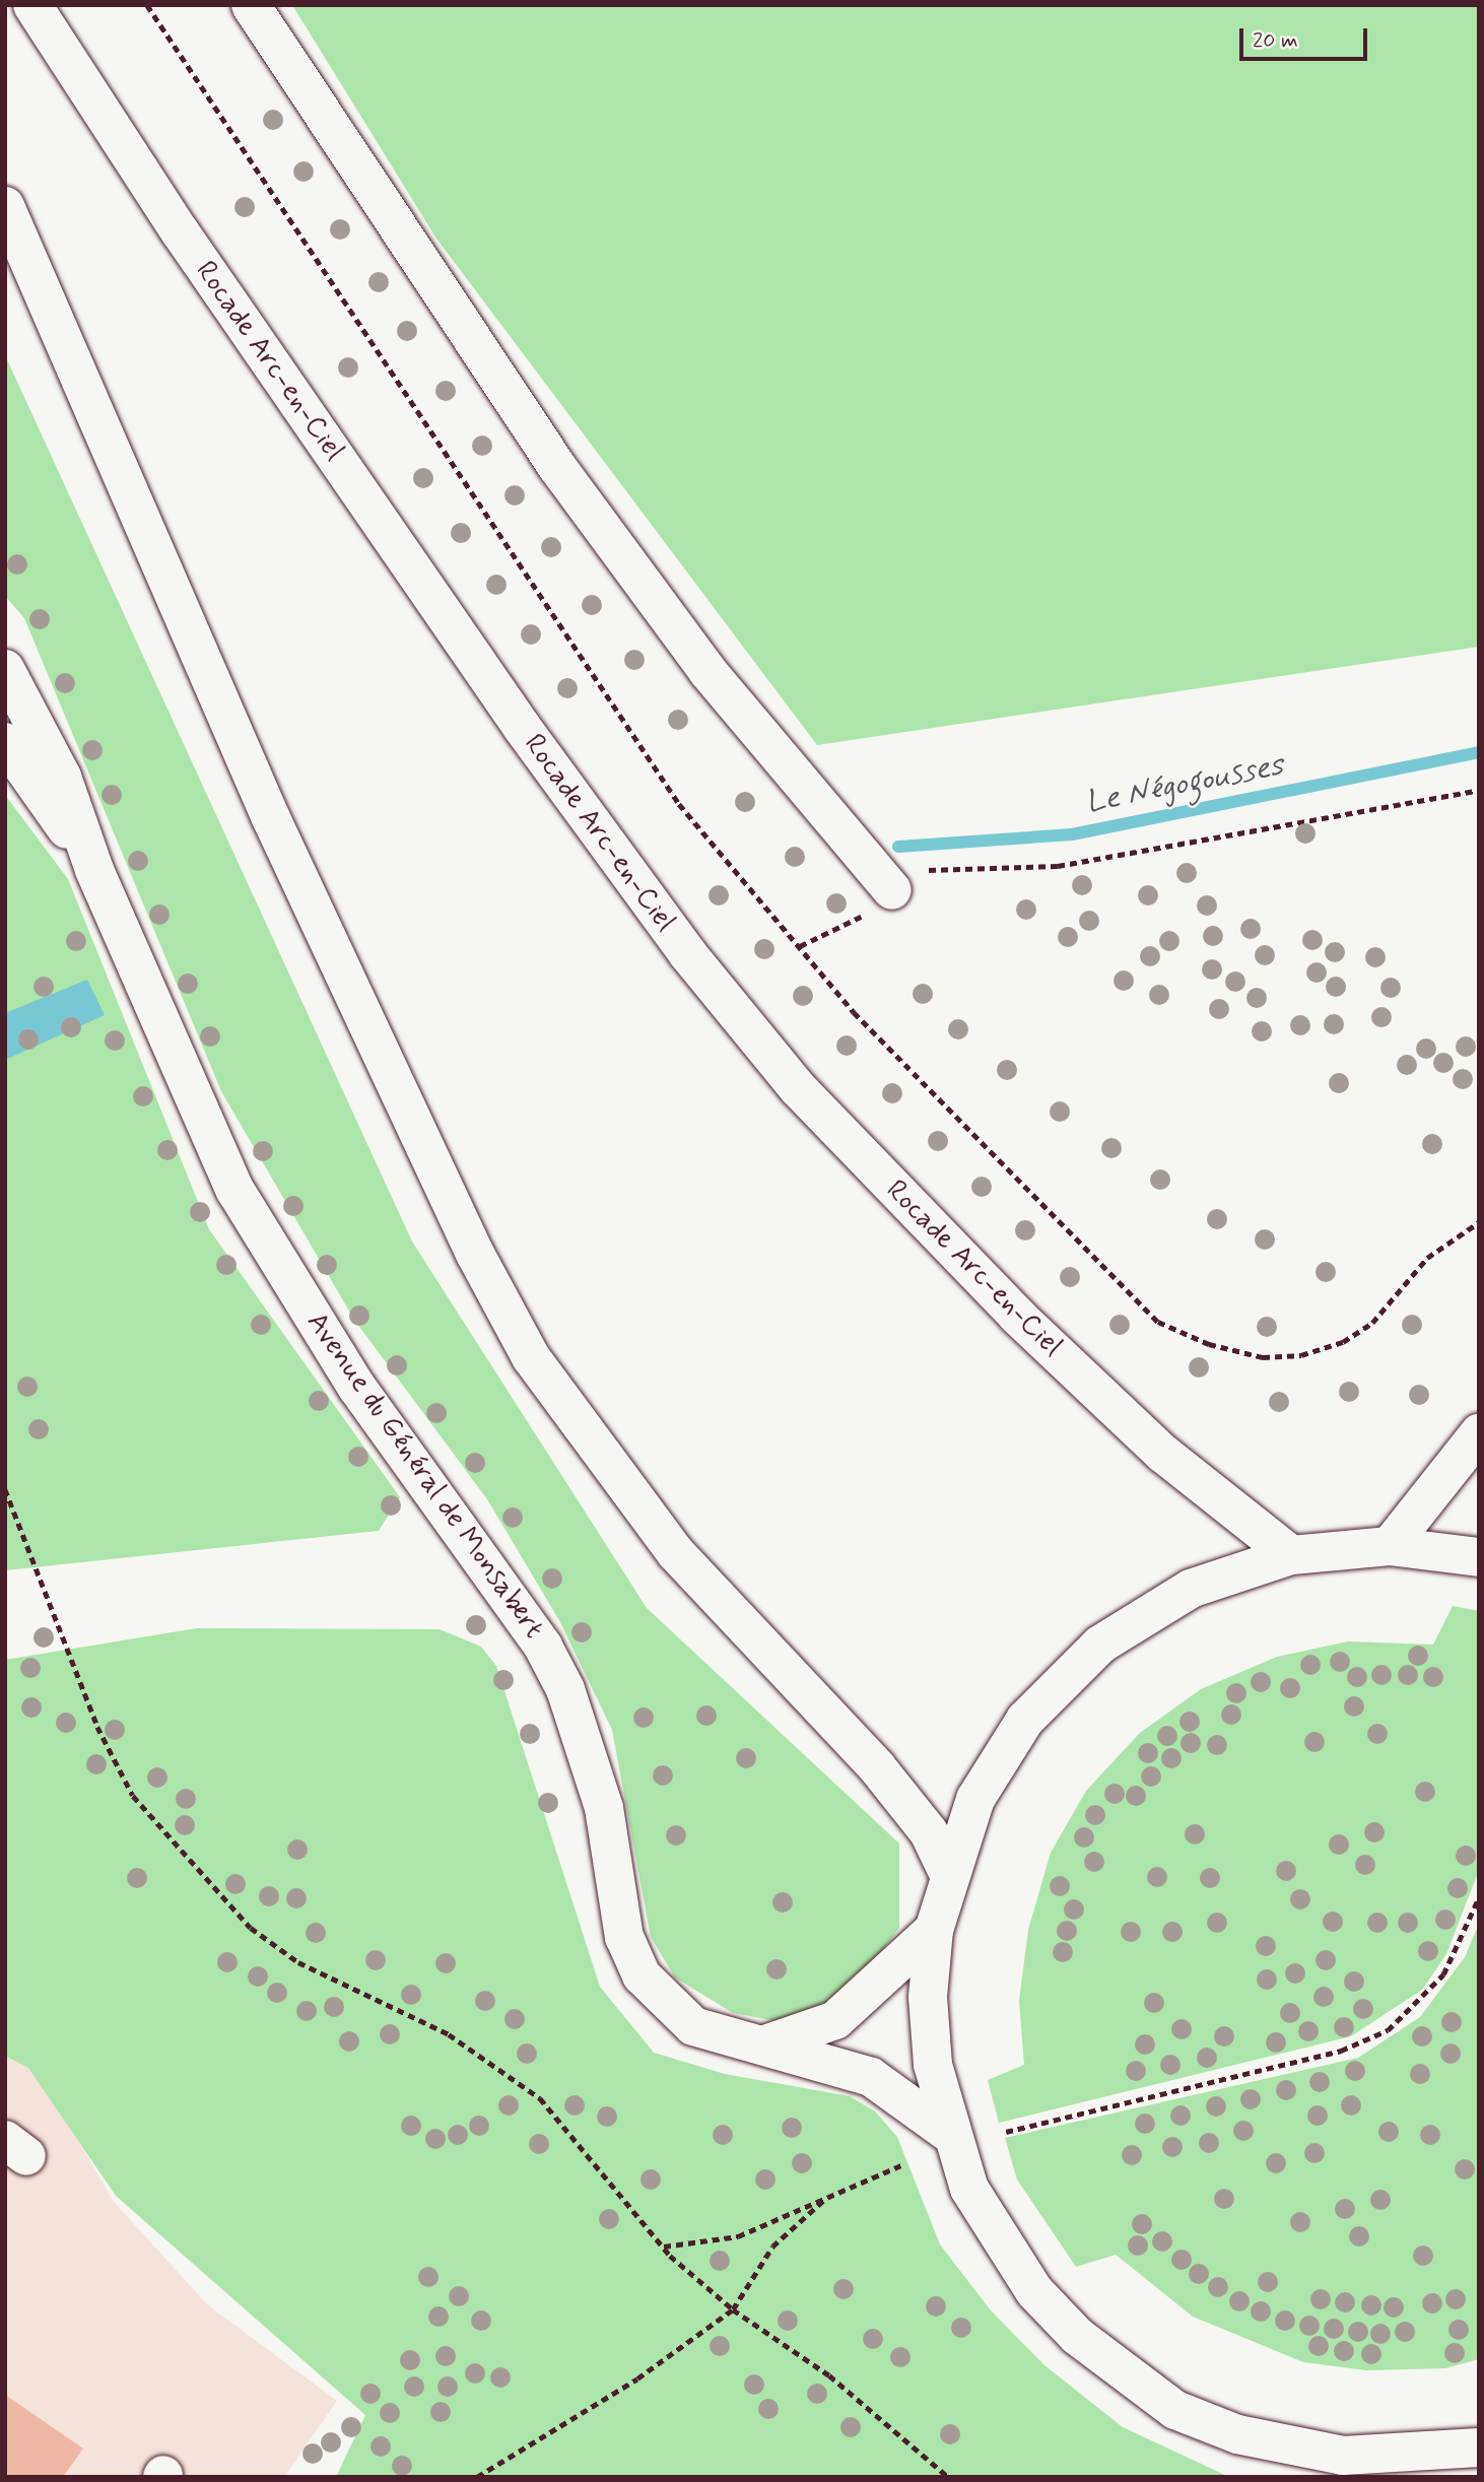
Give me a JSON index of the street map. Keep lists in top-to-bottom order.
{
  "streets": {
    "main road": ["Rocade Arc-en-Ciel", "Avenue du Général de Monsabert"]
  },
  "water": ["Le Négogousses"],
  "scale_bar": "20 m"
}
